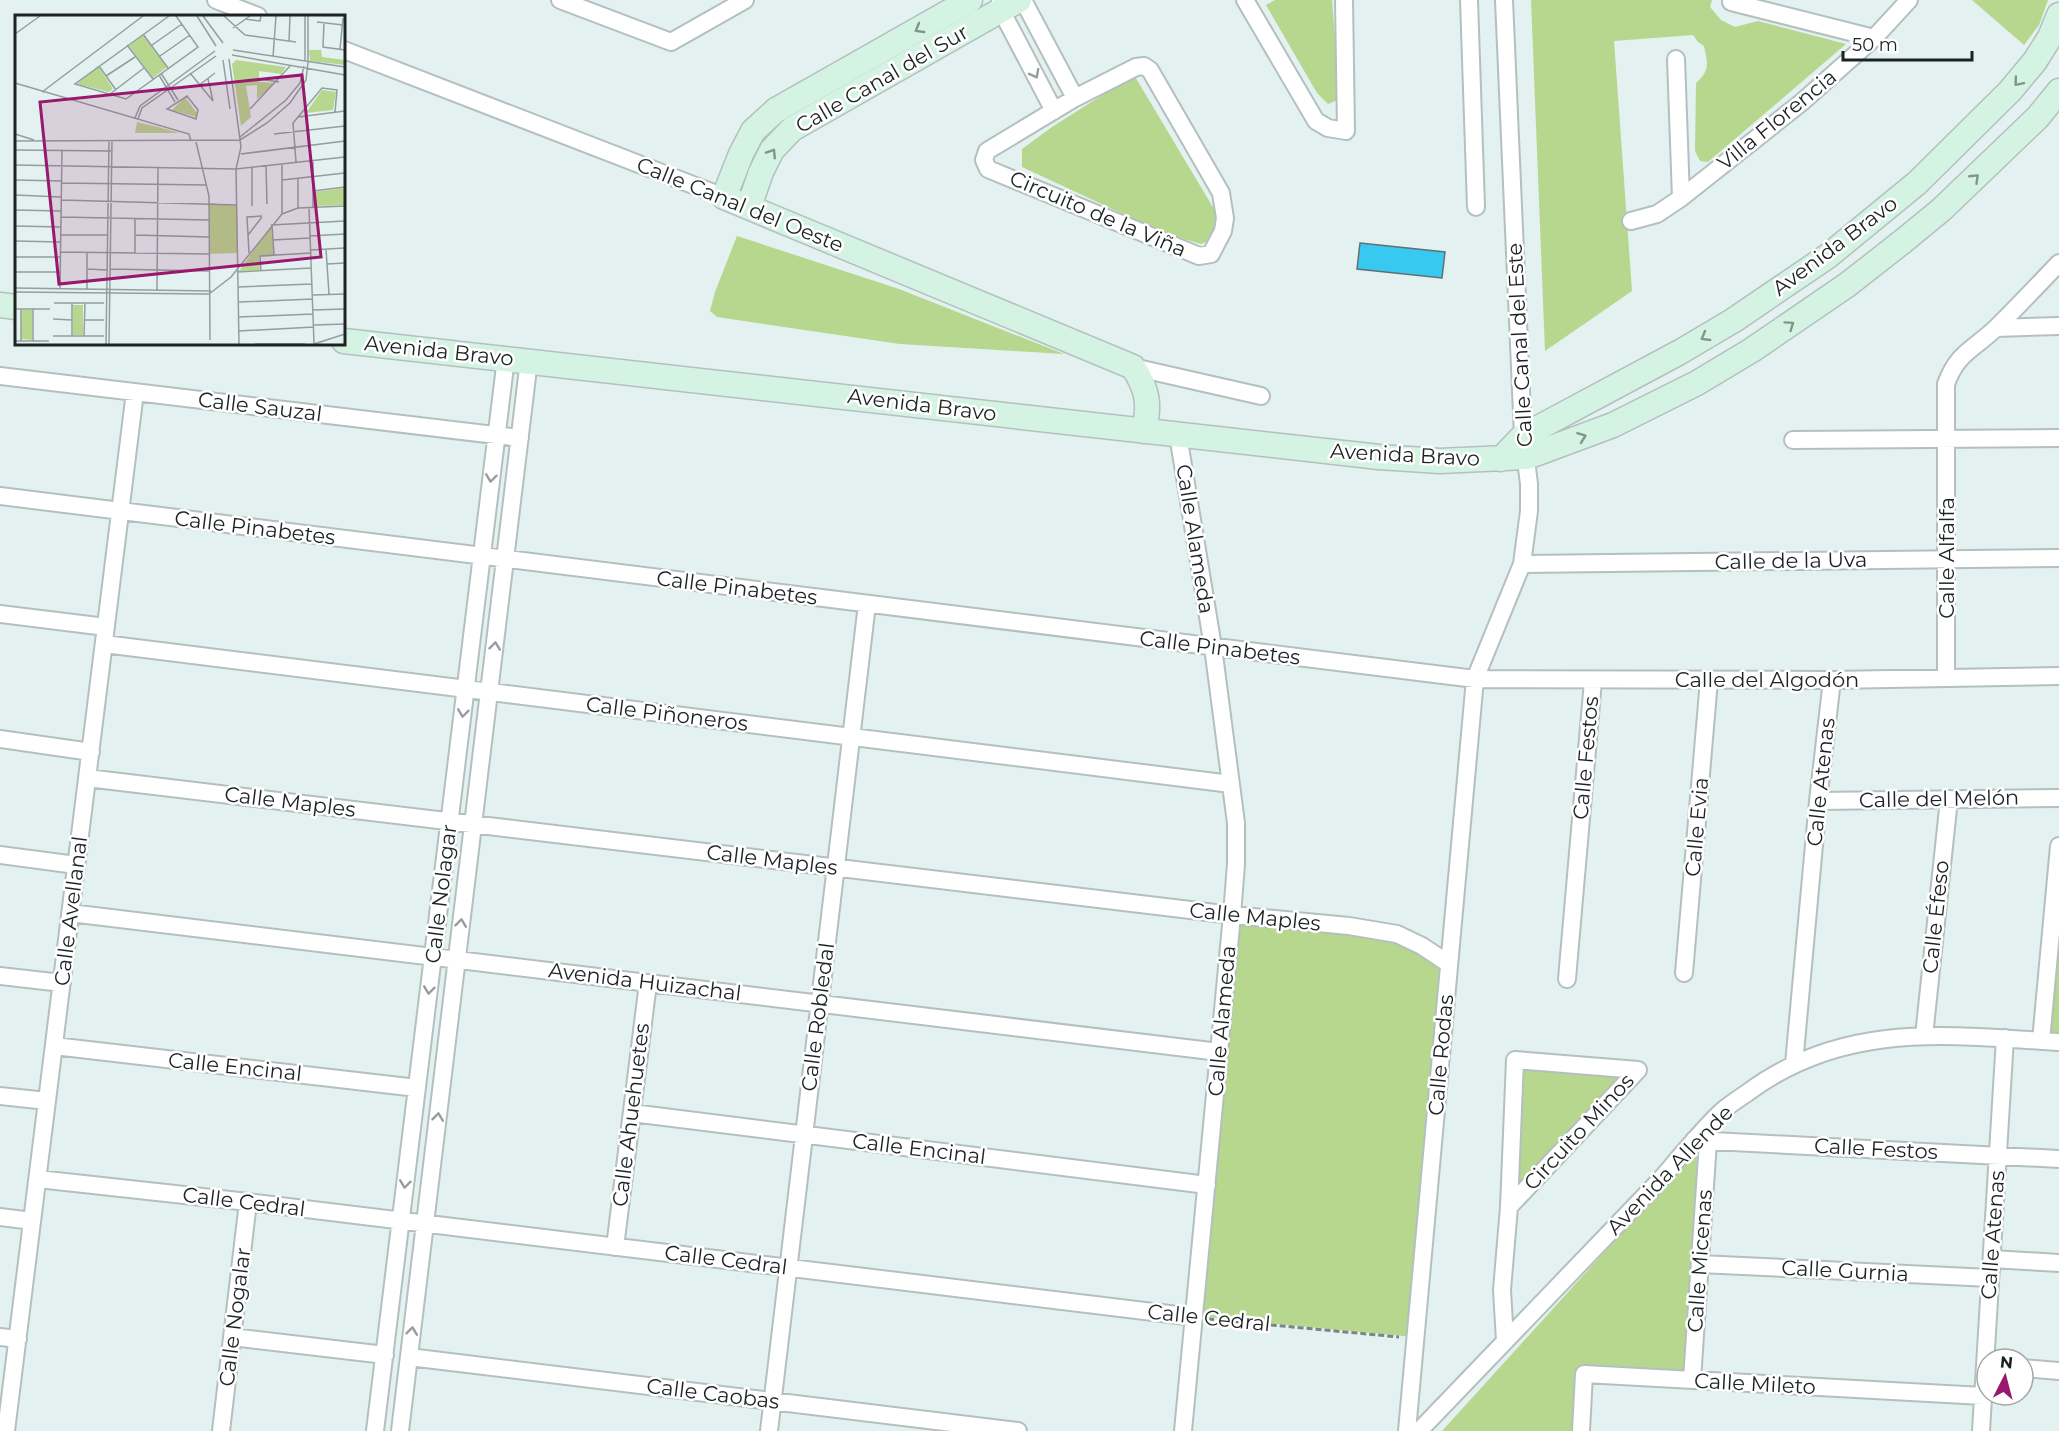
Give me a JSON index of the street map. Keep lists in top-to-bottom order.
{
  "streets": {
    "main road": ["Calle Canal del Sur", "Calle Canal del Oeste", "Avenida Bravo"],
    "street": [
      "Villa Florencia",
      "Circuito de la Viña",
      "Calle Canal del Este",
      "Calle Sauzal",
      "Calle Pinabetes",
      "Calle Alameda",
      "Calle Alfalfa",
      "Calle de la Uva",
      "Calle del Algodón",
      "Calle Piñoneros",
      "Calle Festos",
      "Calle Atenas",
      "Calle del Melón",
      "Calle Maples",
      "Calle Evia",
      "Calle Nolagar",
      "Calle Avellanal",
      "Calle Éfeso",
      "Avenida Huizachal",
      "Calle Robledal",
      "Calle Rodas",
      "Calle Encinal",
      "Calle Ahuehuetes",
      "Circuito Minos",
      "Avenida Allende",
      "Calle Cedral",
      "Calle Micenas",
      "Calle Gurnia",
      "Calle Nogalar",
      "Calle Mileto",
      "Calle Caobas"
    ]
  },
  "crossings": [
    ["Calle Canal del Sur", "Calle Canal del Oeste"],
    ["Avenida Bravo", "Calle Canal del Este"],
    ["Avenida Bravo", "Calle Alameda"],
    ["Avenida Bravo", "Calle Nolagar"],
    ["Calle Canal del Este", "Calle Pinabetes"],
    ["Calle Canal del Este", "Calle de la Uva"],
    ["Calle Canal del Este", "Calle del Algodón"],
    ["Calle Canal del Este", "Calle Rodas"],
    ["Calle Sauzal", "Calle Nolagar"],
    ["Calle Sauzal", "Calle Avellanal"],
    ["Calle Pinabetes", "Calle Alameda"],
    ["Calle Pinabetes", "Calle del Algodón"],
    ["Calle Pinabetes", "Calle Nolagar"],
    ["Calle Pinabetes", "Calle Avellanal"],
    ["Calle Pinabetes", "Calle Robledal"],
    ["Calle Pinabetes", "Calle Rodas"],
    ["Calle Alameda", "Calle Piñoneros"],
    ["Calle Alameda", "Calle Maples"],
    ["Calle Alameda", "Avenida Huizachal"],
    ["Calle Alameda", "Calle Encinal"],
    ["Calle Alameda", "Calle Cedral"],
    ["Calle Alfalfa", "Calle de la Uva"],
    ["Calle Alfalfa", "Calle del Algodón"],
    ["Calle del Algodón", "Calle Festos"],
    ["Calle del Algodón", "Calle Atenas"],
    ["Calle del Algodón", "Calle Evia"],
    ["Calle del Algodón", "Calle Rodas"],
    ["Calle Piñoneros", "Calle Nolagar"],
    ["Calle Piñoneros", "Calle Avellanal"],
    ["Calle Piñoneros", "Calle Robledal"],
    ["Calle Festos", "Calle Atenas"],
    ["Calle Festos", "Avenida Allende"],
    ["Calle Festos", "Calle Micenas"],
    ["Calle Atenas", "Calle del Melón"],
    ["Calle Atenas", "Avenida Allende"],
    ["Calle Atenas", "Calle Gurnia"],
    ["Calle del Melón", "Calle Éfeso"],
    ["Calle Maples", "Calle Nolagar"],
    ["Calle Maples", "Calle Avellanal"],
    ["Calle Maples", "Calle Robledal"],
    ["Calle Maples", "Calle Rodas"],
    ["Calle Nolagar", "Avenida Huizachal"],
    ["Calle Nolagar", "Calle Encinal"],
    ["Calle Nolagar", "Calle Cedral"],
    ["Calle Nolagar", "Calle Caobas"],
    ["Calle Avellanal", "Avenida Huizachal"],
    ["Calle Avellanal", "Calle Encinal"],
    ["Calle Avellanal", "Calle Cedral"],
    ["Calle Éfeso", "Avenida Allende"],
    ["Avenida Huizachal", "Calle Robledal"],
    ["Avenida Huizachal", "Calle Ahuehuetes"],
    ["Calle Robledal", "Calle Encinal"],
    ["Calle Robledal", "Calle Cedral"],
    ["Calle Robledal", "Calle Caobas"],
    ["Calle Rodas", "Calle Cedral"],
    ["Calle Encinal", "Calle Ahuehuetes"],
    ["Calle Ahuehuetes", "Calle Cedral"],
    ["Circuito Minos", "Avenida Allende"],
    ["Avenida Allende", "Calle Micenas"],
    ["Calle Cedral", "Calle Nogalar"],
    ["Calle Micenas", "Calle Gurnia"],
    ["Calle Micenas", "Calle Mileto"]
  ],
  "scale_bar": "50 m",
  "north": "top"
}
